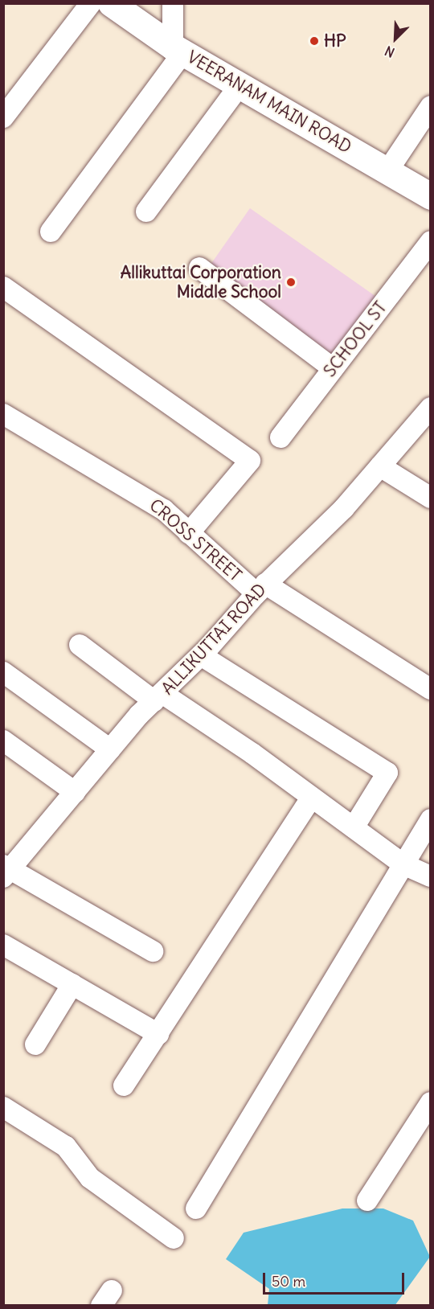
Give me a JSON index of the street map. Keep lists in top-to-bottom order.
{
  "streets": {
    "main road": ["VEERANAM MAIN ROAD"],
    "street": ["SCHOOL ST", "CROSS STREET", "ALLIKUTTAI ROAD"]
  },
  "crossings": [
    ["CROSS STREET", "ALLIKUTTAI ROAD"]
  ],
  "places": ["HP", "Allikuttai Corporation Middle School"],
  "scale_bar": "50 m",
  "north": "bottom left"
}
